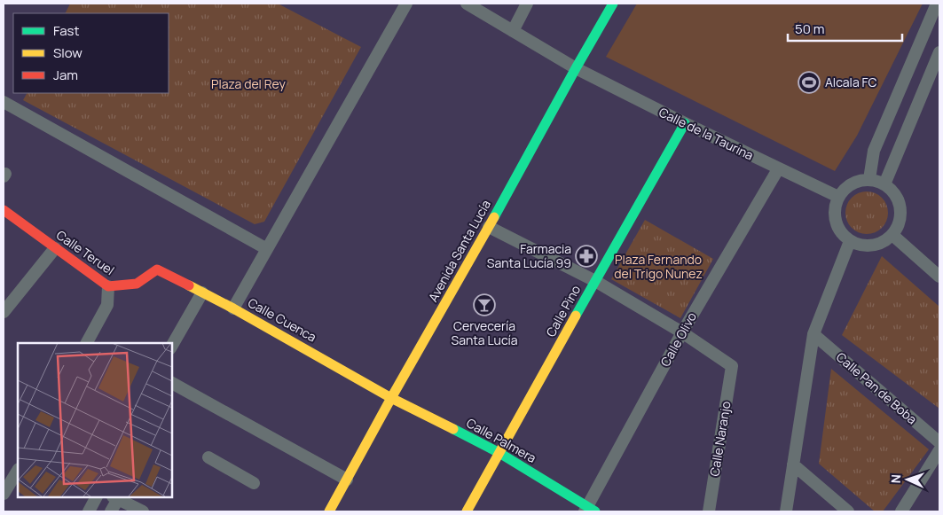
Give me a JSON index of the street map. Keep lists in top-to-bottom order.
{
  "streets": {
    "street": [
      "Calle de la Taurina",
      "Avenida Santa Lucía",
      "Calle Teruel",
      "Calle Pino",
      "Calle Cuenca",
      "Calle Olivo",
      "Calle Pan de Boba",
      "Calle Naranjo",
      "Calle Palmera"
    ]
  },
  "crossings": [
    ["Calle de la Taurina", "Avenida Santa Lucía"],
    ["Calle de la Taurina", "Calle Pino"],
    ["Calle de la Taurina", "Calle Olivo"],
    ["Avenida Santa Lucía", "Calle Cuenca"],
    ["Avenida Santa Lucía", "Calle Palmera"],
    ["Calle Teruel", "Calle Cuenca"],
    ["Calle Pino", "Calle Palmera"],
    ["Calle Cuenca", "Calle Palmera"],
    ["Calle Olivo", "Calle Naranjo"],
    ["Calle Olivo", "Calle Palmera"]
  ],
  "parks": ["Plaza del Rey", "Plaza Fernando del Trigo Nunez"],
  "places": {
    "sports": ["Alcala FC"],
    "pharmacy": ["Farmacia Santa Lucía 99"],
    "bar": ["Cervecería Santa Lucía"]
  },
  "legend": ["Fast", "Slow", "Jam"],
  "scale_bar": "50 m",
  "north": "left"
}
